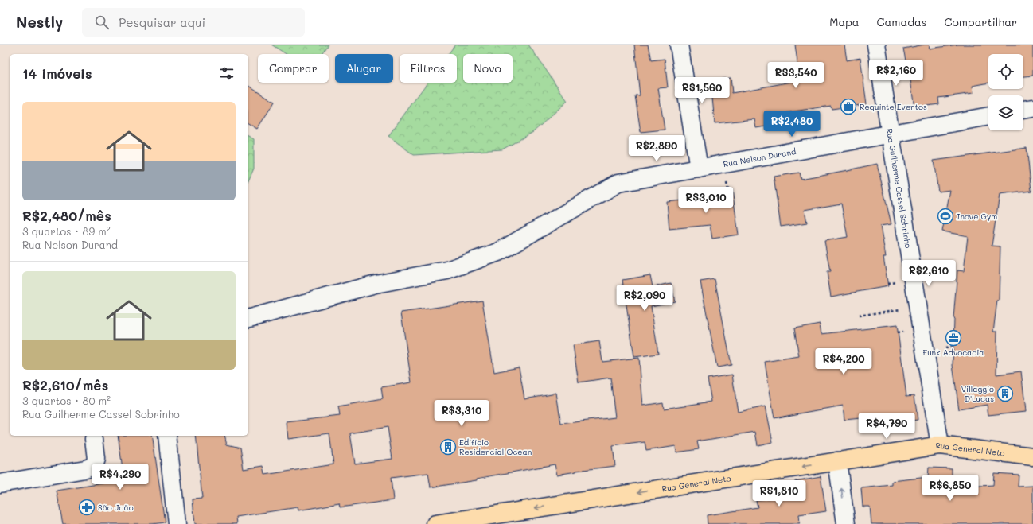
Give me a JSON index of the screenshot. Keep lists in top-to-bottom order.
{
  "streets": {
    "main road": ["Rua General Neto"],
    "street": ["Rua Nelson Durand", "Rua Guilherme Cassel Sobrinho"]
  },
  "crossings": [
    ["Rua Nelson Durand", "Rua Guilherme Cassel Sobrinho"],
    ["Rua Guilherme Cassel Sobrinho", "Rua General Neto"]
  ],
  "one_way": ["Rua General Neto"],
  "places": {
    "office": ["Requinte Eventos", "Funk Advocacia"],
    "sports": ["Inove Gym"],
    "building": ["Villaggio D'Lucas", "Edifício Residencial Ocean"],
    "pharmacy": ["São João"]
  },
  "page": {
    "header": "Nestly",
    "search": "Pesquisar aqui",
    "nav": ["Mapa", "Camadas", "Compartilhar"],
    "chip": [
      "Comprar",
      "Alugar",
      "Filtros",
      "Novo"
    ],
    "heading": "14 imóveis",
    "price": [
      "R$2,160",
      "R$3,540",
      "R$1,560",
      "R$2,480",
      "R$2,890",
      "R$3,010",
      "R$2,610",
      "R$2,090",
      "R$4,200",
      "R$3,310",
      "R$4,790",
      "R$4,290",
      "R$6,850",
      "R$1,810"
    ],
    "list": [
      {
        "name": "R$2,480/mês",
        "note": "3 quartos · 89 m² · Rua Nelson Durand"
      },
      {
        "name": "R$2,610/mês",
        "note": "3 quartos · 80 m² · Rua Guilherme Cassel Sobrinho"
      }
    ]
  }
}
